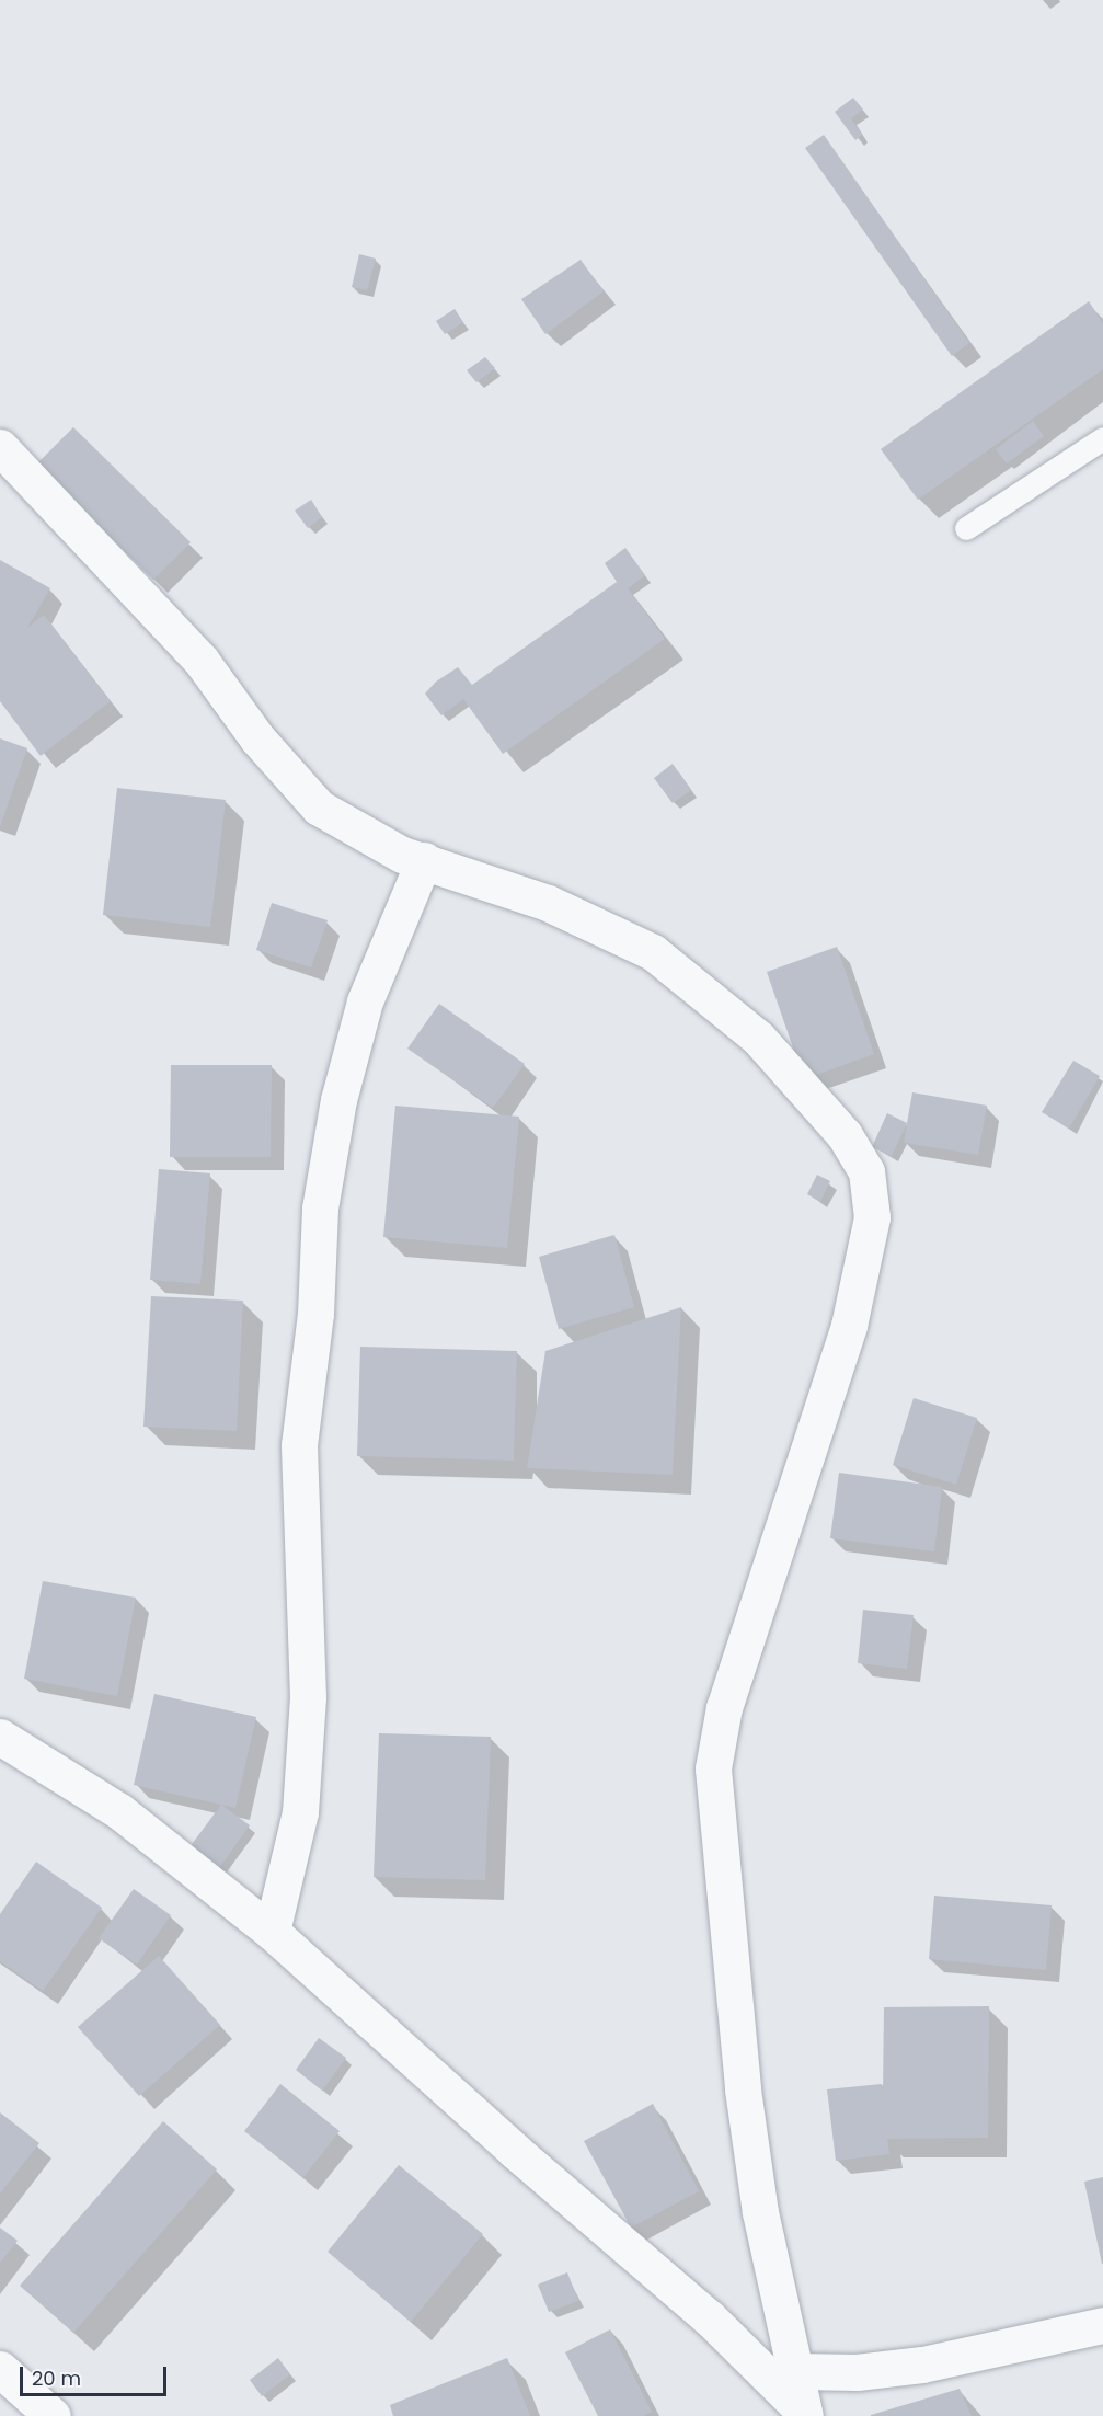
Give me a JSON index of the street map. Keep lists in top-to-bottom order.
{
  "scale_bar": "20 m"
}
